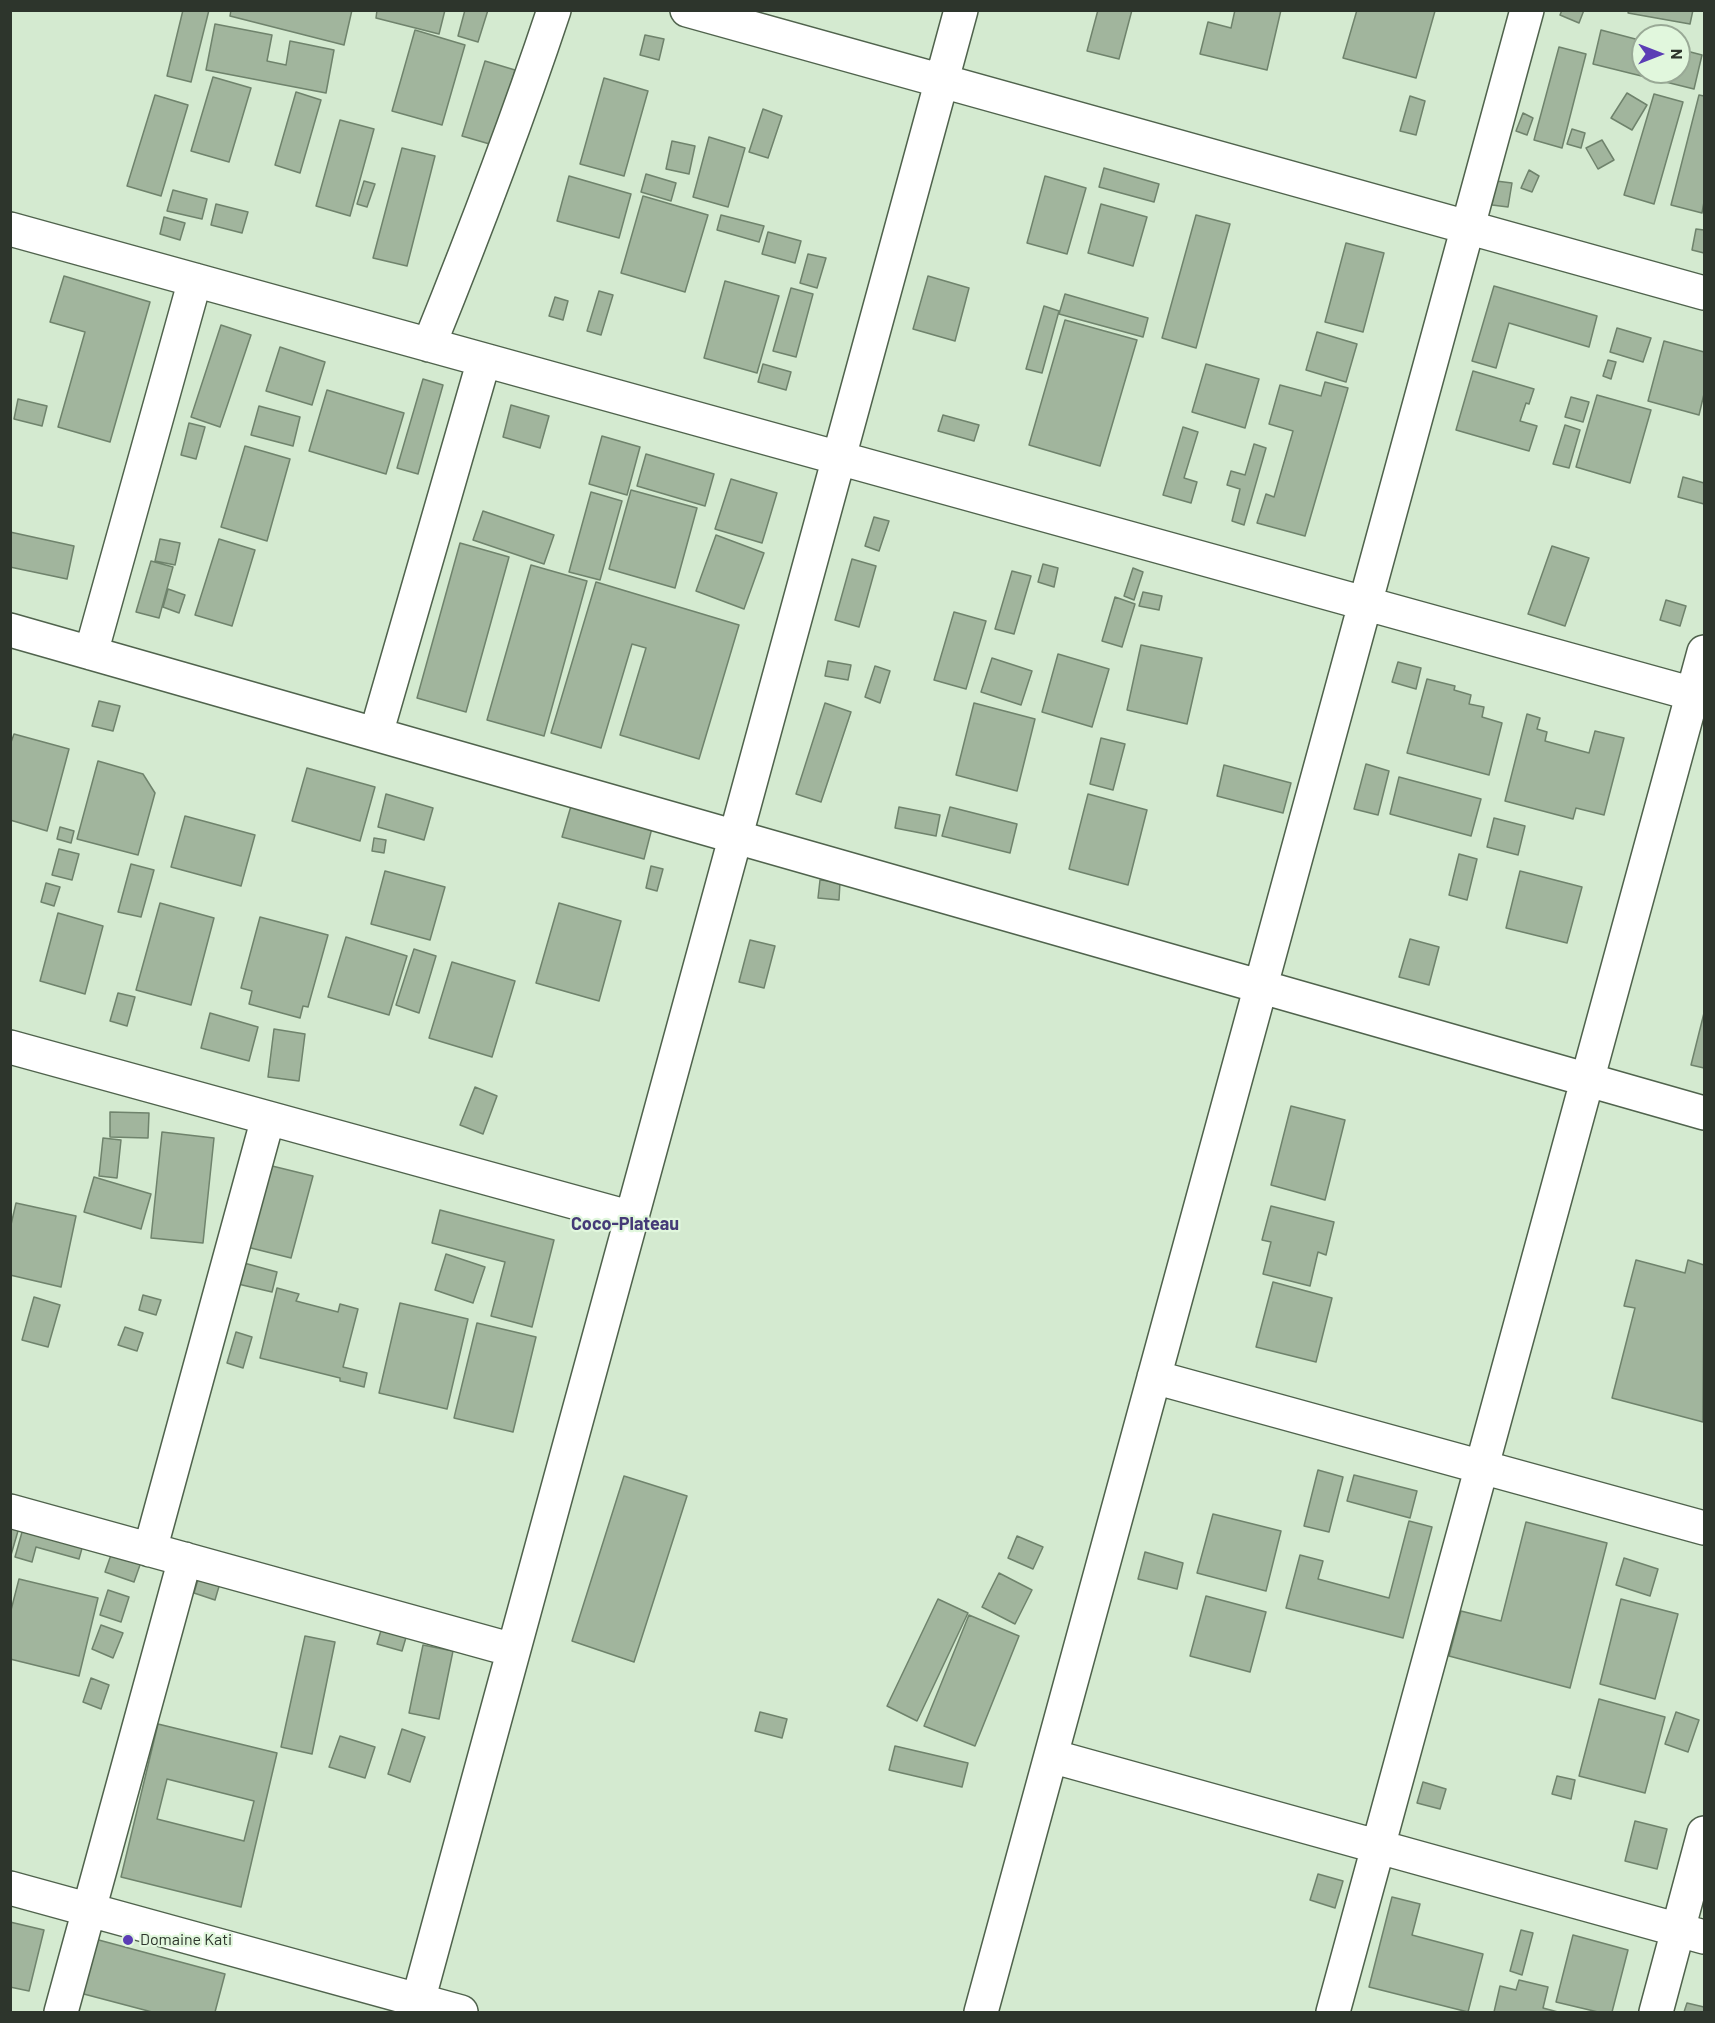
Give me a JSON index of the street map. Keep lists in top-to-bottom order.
{
  "districts": ["Coco-Plateau"],
  "places": ["Domaine Kati"],
  "north": "right"
}
